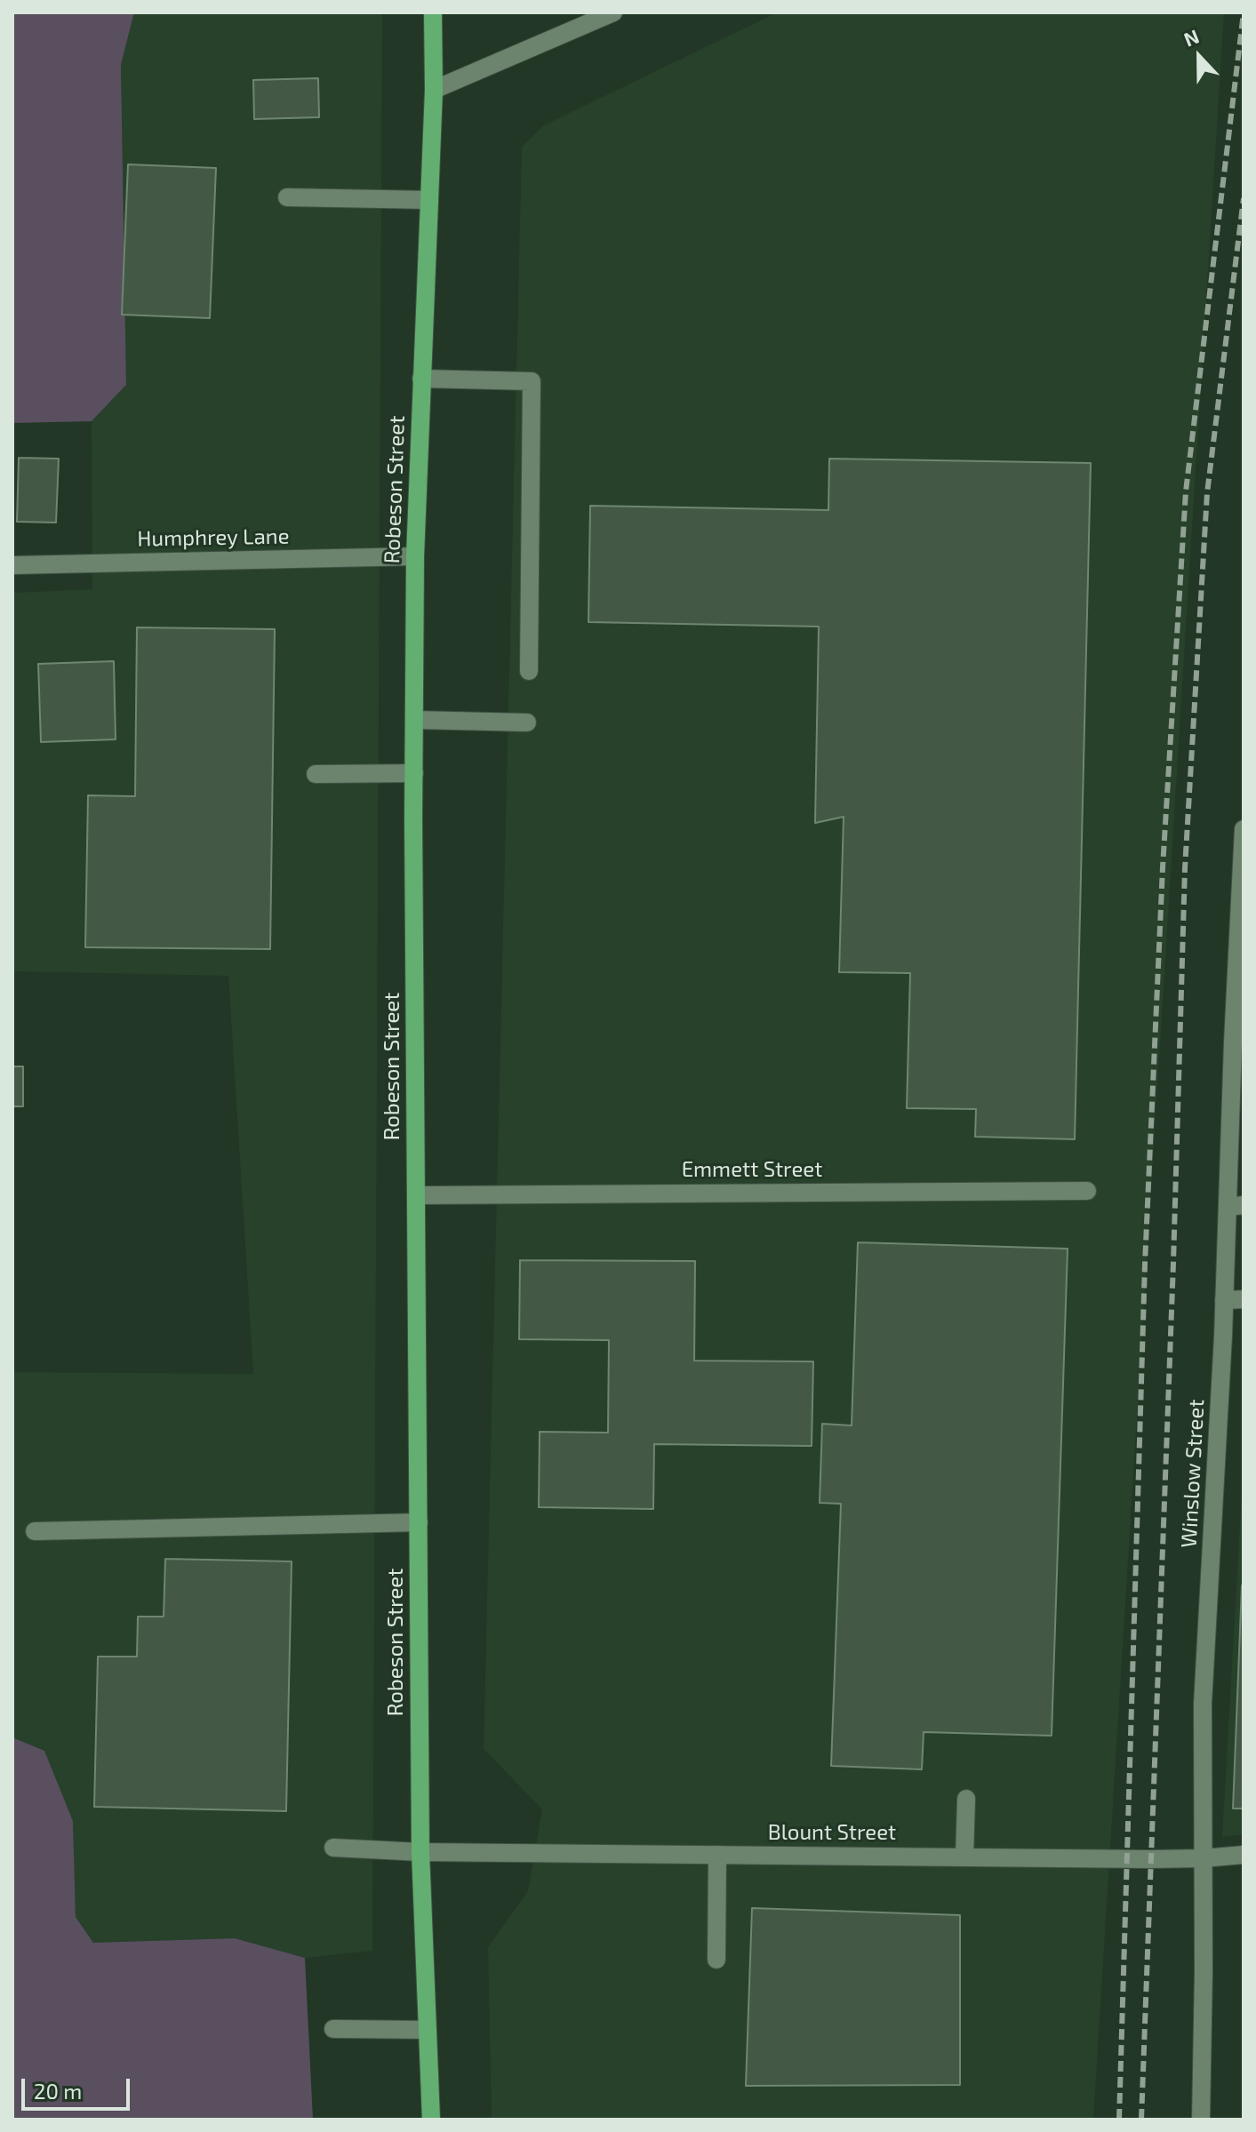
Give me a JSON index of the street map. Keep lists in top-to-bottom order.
{
  "streets": {
    "main road": ["Robeson Street"],
    "street": [
      "Humphrey Lane",
      "Emmett Street",
      "Winslow Street",
      "Blount Street"
    ]
  },
  "crossings": [
    ["Robeson Street", "Humphrey Lane"],
    ["Robeson Street", "Emmett Street"],
    ["Robeson Street", "Blount Street"],
    ["Winslow Street", "Blount Street"]
  ],
  "scale_bar": "20 m",
  "north": "top"
}
